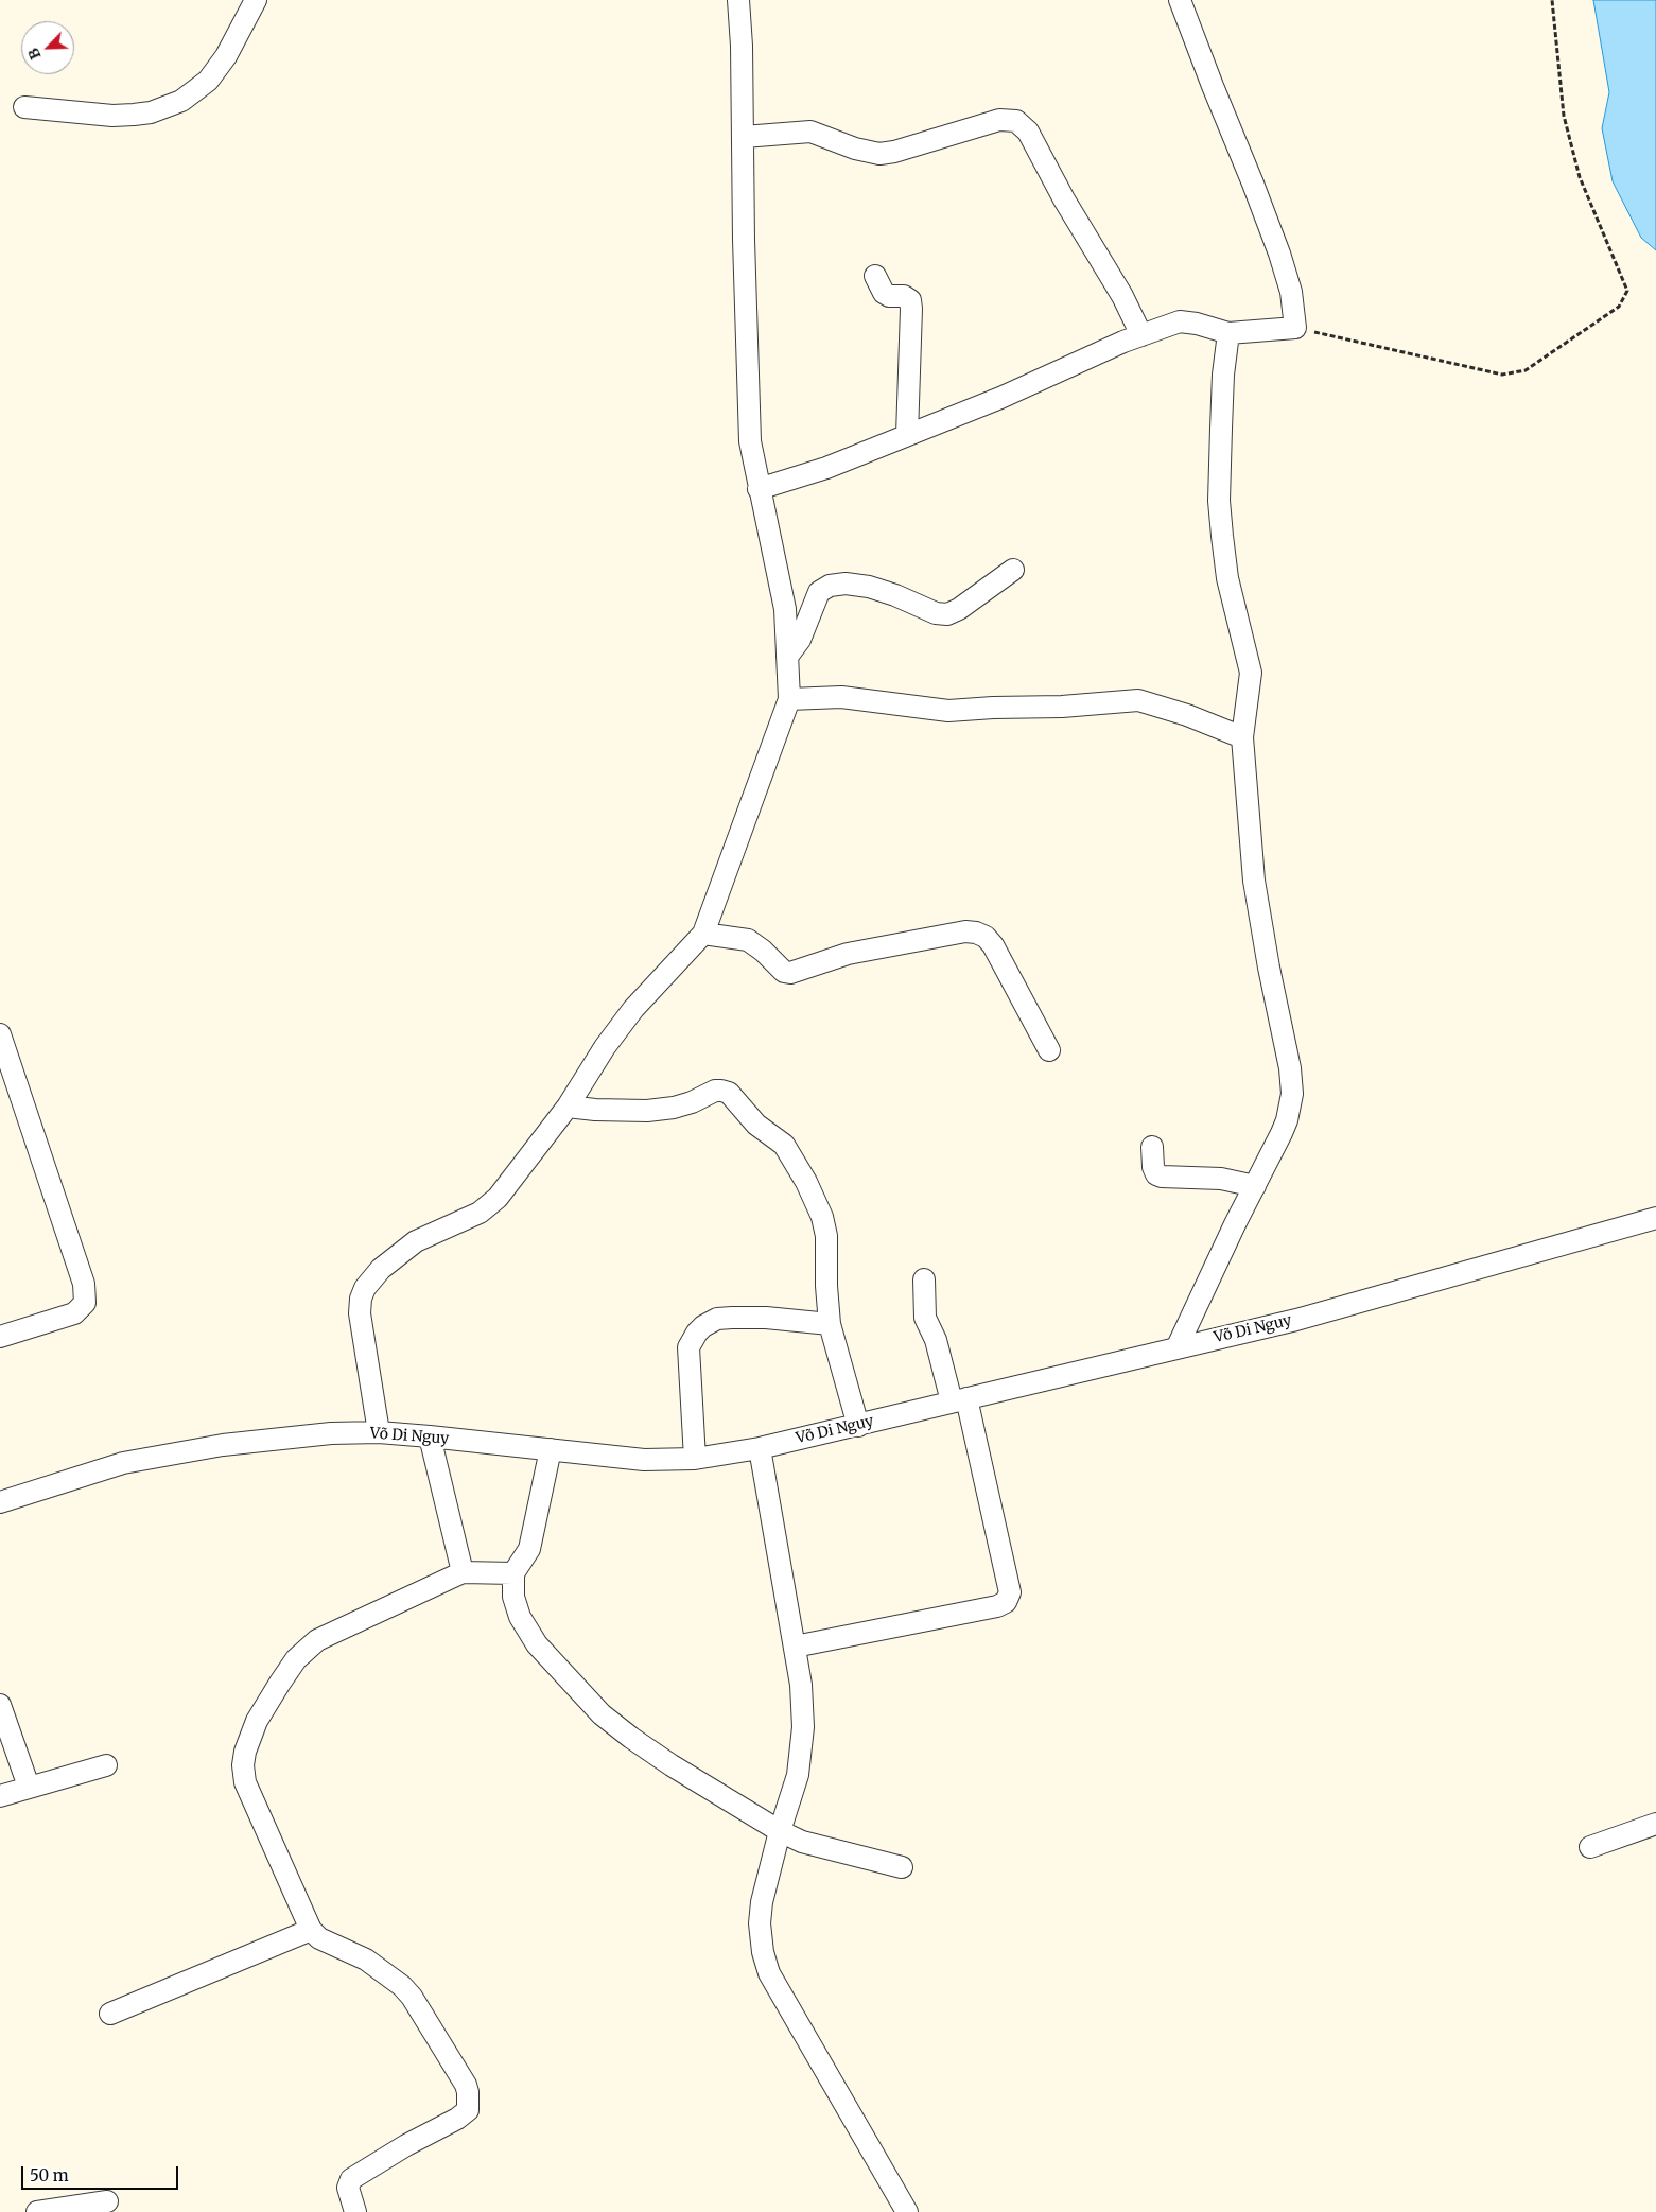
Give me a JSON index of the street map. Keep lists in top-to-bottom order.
{
  "streets": {
    "street": ["Võ Di Nguy"]
  },
  "scale_bar": "50 m",
  "north": "bottom left"
}
